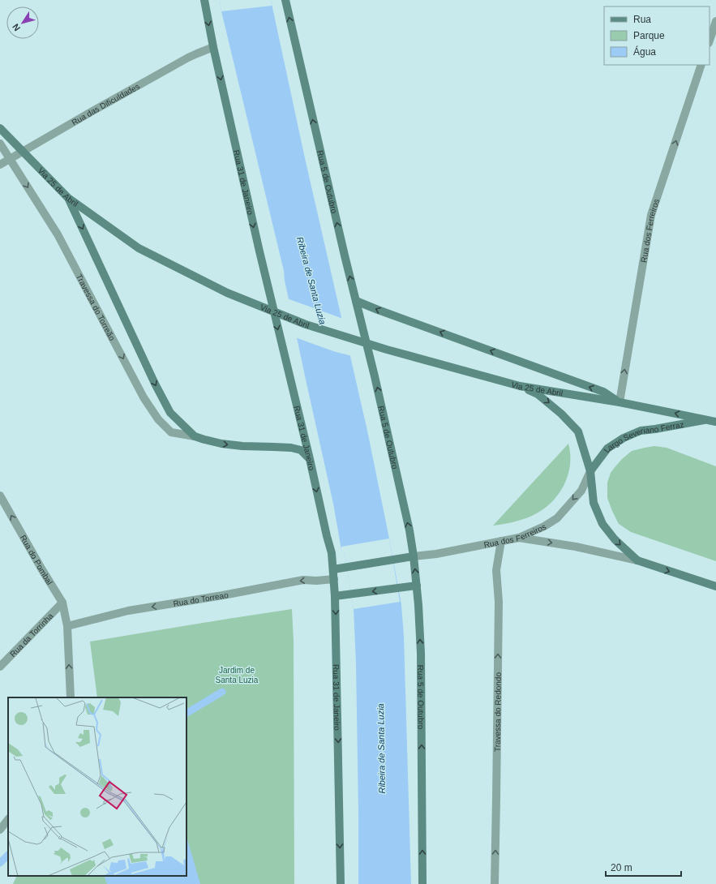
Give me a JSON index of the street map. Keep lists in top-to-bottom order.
{
  "streets": {
    "main road": [
      "Rua 5 de Outubro",
      "Rua 31 de Janeiro",
      "Via 25 de Abril",
      "Largo Severiano Ferraz"
    ],
    "street": [
      "Rua das Dificuldades",
      "Rua dos Ferreiros",
      "Travessa do Torreão",
      "Rua do Pombal",
      "Rua do Torreao",
      "Rua da Torrinha",
      "Travessa do Redondo"
    ]
  },
  "crossings": [
    ["Rua das Dificuldades", "Rua 31 de Janeiro"],
    ["Rua das Dificuldades", "Travessa do Torreão"],
    ["Rua 5 de Outubro", "Via 25 de Abril"],
    ["Rua 5 de Outubro", "Rua dos Ferreiros"],
    ["Rua 31 de Janeiro", "Rua do Torreao"],
    ["Via 25 de Abril", "Rua dos Ferreiros"],
    ["Via 25 de Abril", "Largo Severiano Ferraz"],
    ["Rua dos Ferreiros", "Largo Severiano Ferraz"],
    ["Rua dos Ferreiros", "Travessa do Redondo"],
    ["Rua do Pombal", "Rua do Torreao"],
    ["Rua do Pombal", "Rua da Torrinha"]
  ],
  "one_way": [
    "Rua 5 de Outubro",
    "Rua 31 de Janeiro",
    "Travessa do Torreão",
    "Rua do Pombal",
    "Rua do Torreao",
    "Travessa do Redondo"
  ],
  "water": ["Ribeira de Santa Luzia"],
  "parks": ["Jardim de Santa Luzia"],
  "legend": ["Rua", "Parque", "Água"],
  "scale_bar": "20 m",
  "north": "bottom left"
}
